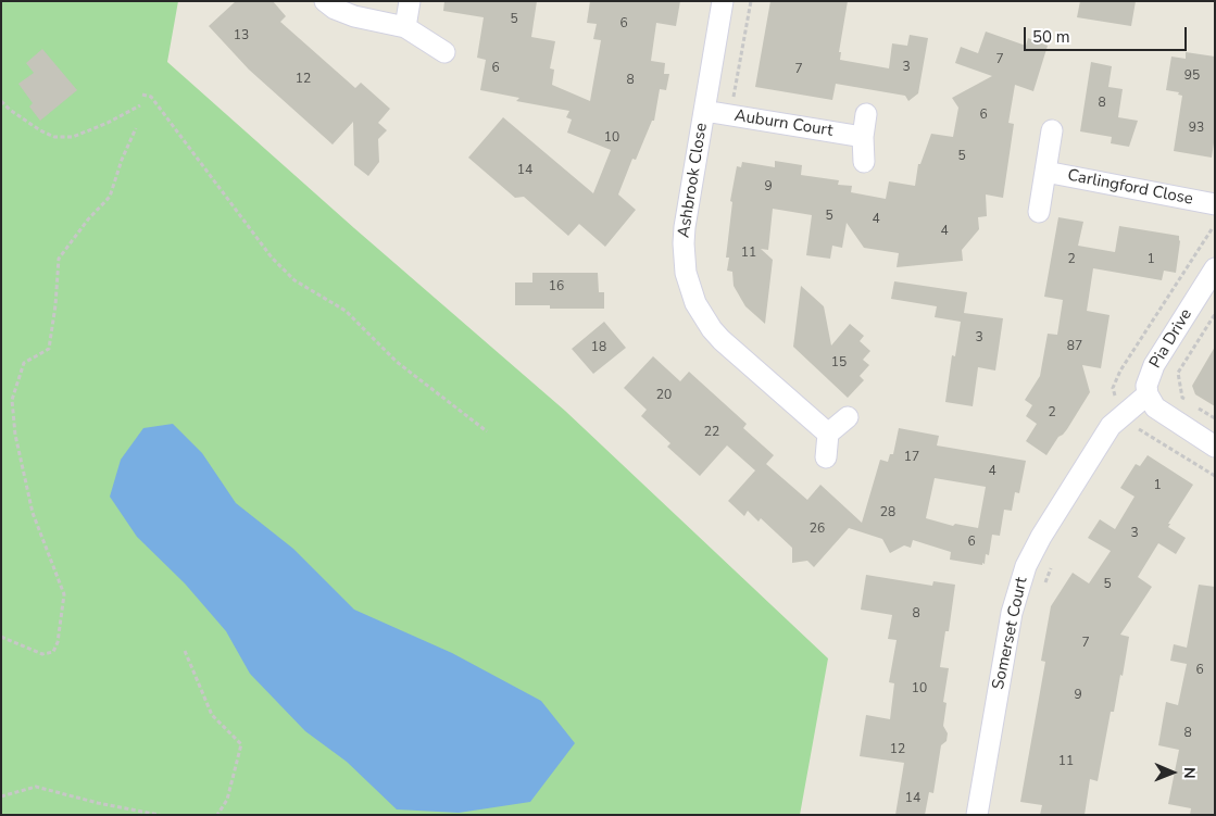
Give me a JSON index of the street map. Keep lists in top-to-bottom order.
{
  "streets": {
    "street": [
      "Auburn Court",
      "Ashbrook Close",
      "Carlingford Close",
      "Pia Drive",
      "Somerset Court"
    ]
  },
  "crossings": [
    ["Auburn Court", "Ashbrook Close"],
    ["Pia Drive", "Somerset Court"]
  ],
  "house_numbers": [
    "5",
    "6",
    "13",
    "7",
    "3",
    "6",
    "7",
    "95",
    "12",
    "8",
    "8",
    "6",
    "93",
    "10",
    "5",
    "14",
    "9",
    "5",
    "4",
    "4",
    "11",
    "2",
    "1",
    "16",
    "3",
    "87",
    "18",
    "15",
    "20",
    "2",
    "22",
    "17",
    "4",
    "1",
    "28",
    "26",
    "3",
    "6",
    "5",
    "8",
    "7",
    "6",
    "10",
    "9",
    "8",
    "12",
    "11",
    "14"
  ],
  "scale_bar": "50 m",
  "north": "right"
}
